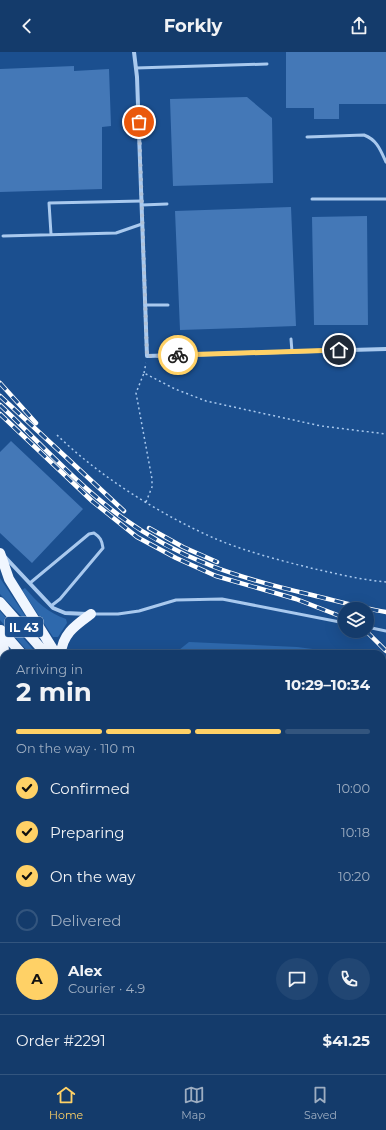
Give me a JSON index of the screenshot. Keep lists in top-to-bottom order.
{
  "streets": {
    "main road": ["IL 43"]
  },
  "page": {
    "header": "Forkly",
    "heading": ["2 min", "Arriving in", "10:29–10:34"],
    "panel": [
      "Alex",
      "Courier · 4.9",
      "Order #2291",
      "$41.25"
    ],
    "bar": "On the way · 110 m",
    "list": [
      ["Confirmed", "10:00"],
      ["Preparing", "10:18"],
      ["On the way", "10:20"],
      "Delivered"
    ],
    "round": "A",
    "tabs": ["Home", "Map", "Saved"]
  }
}
